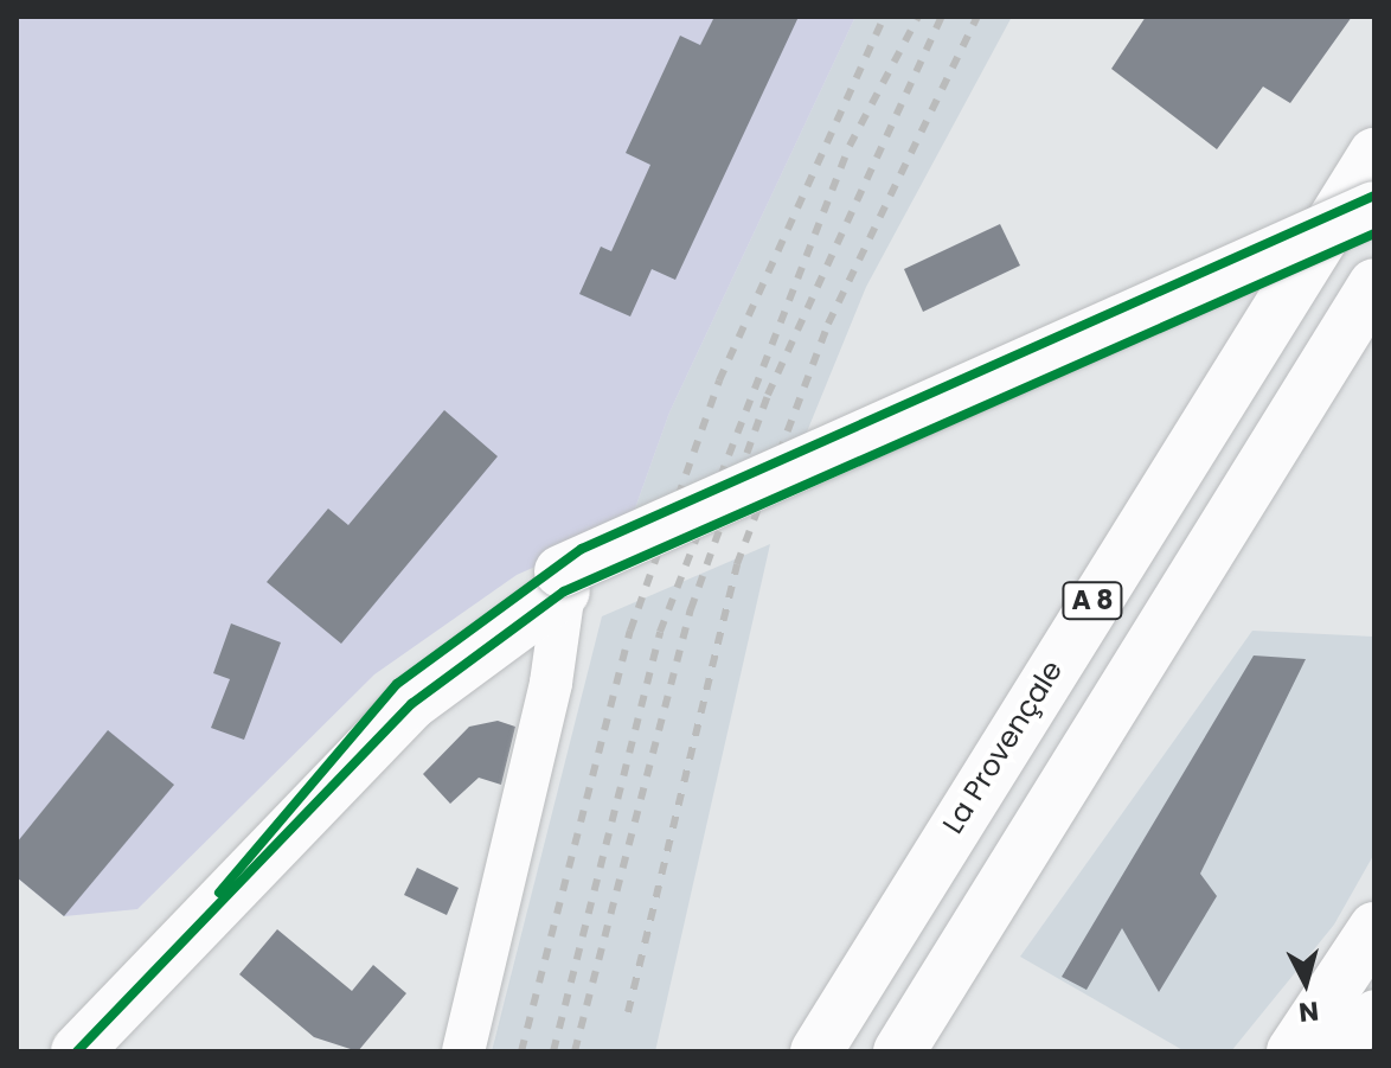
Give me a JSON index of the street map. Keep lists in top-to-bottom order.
{
  "streets": {
    "main road": ["A 8", "La Provençale"]
  },
  "north": "bottom"
}
